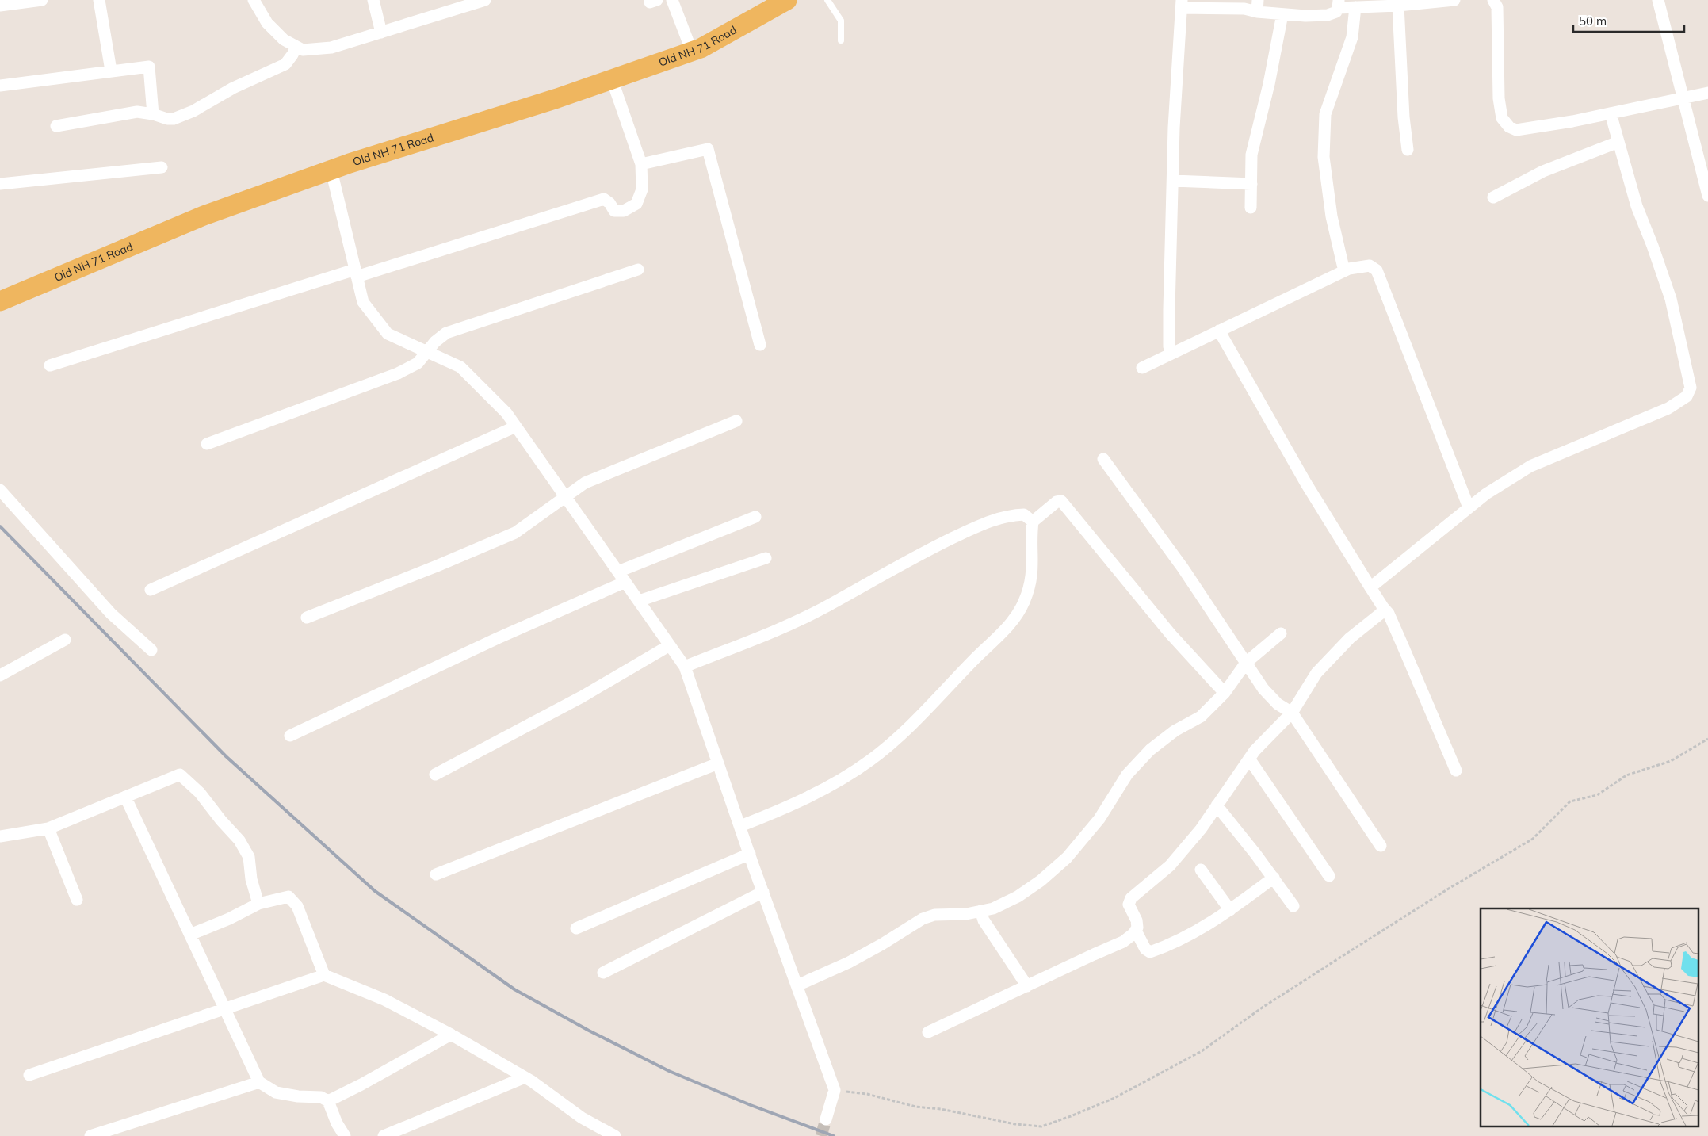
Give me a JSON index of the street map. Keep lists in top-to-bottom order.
{
  "streets": {
    "main road": ["Old NH 71 Road"]
  },
  "scale_bar": "50 m"
}
